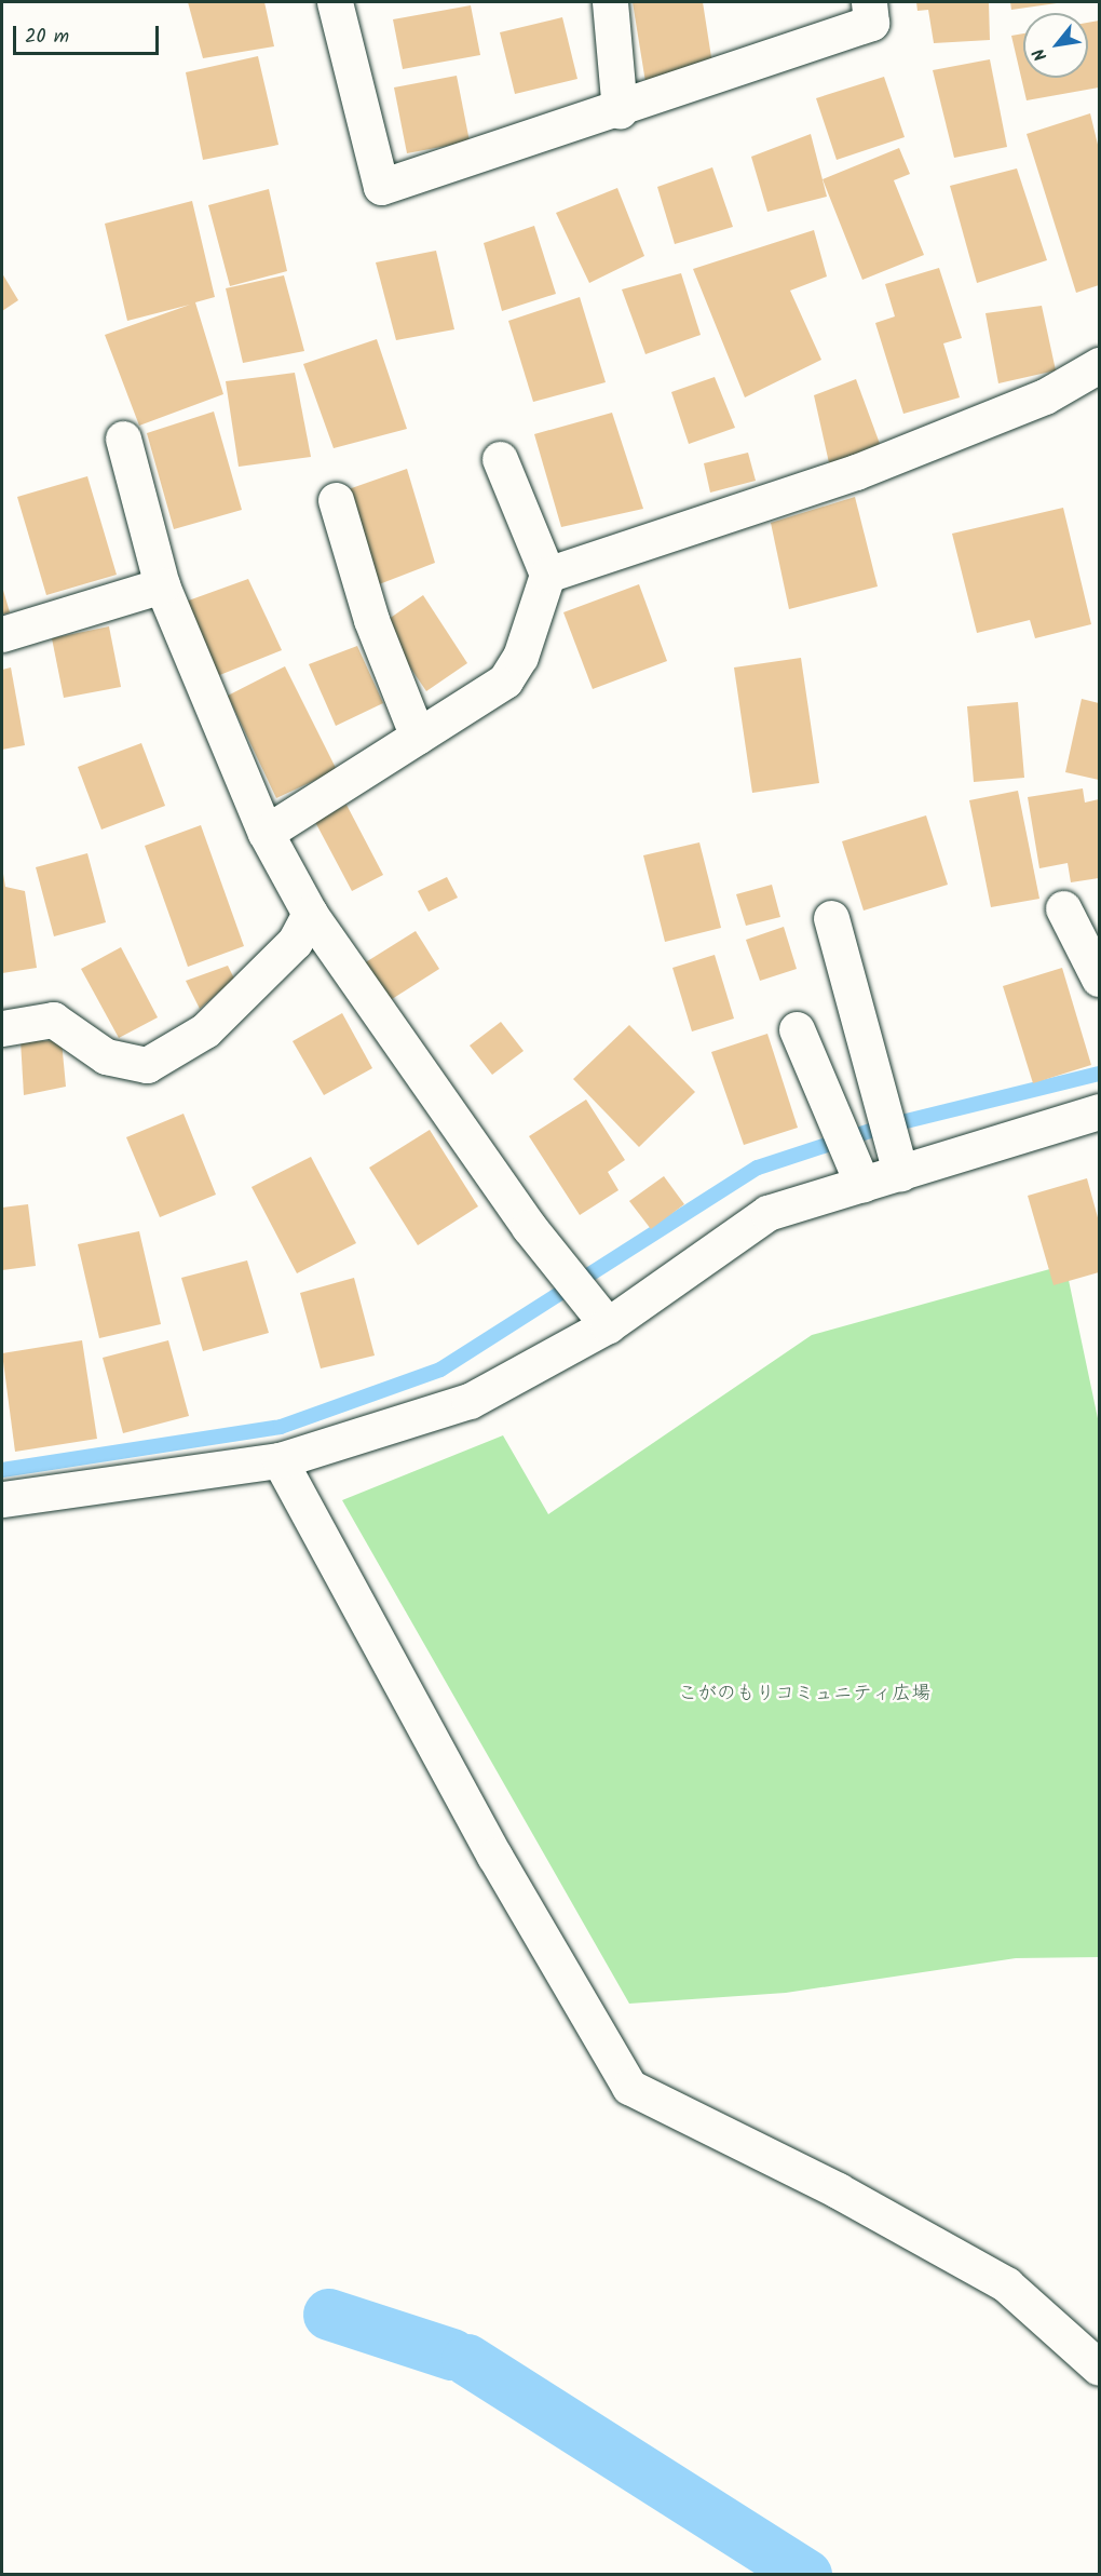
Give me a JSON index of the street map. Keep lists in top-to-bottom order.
{
  "parks": ["こがのもりコミュニティ広場"],
  "scale_bar": "20 m",
  "north": "bottom left"
}
